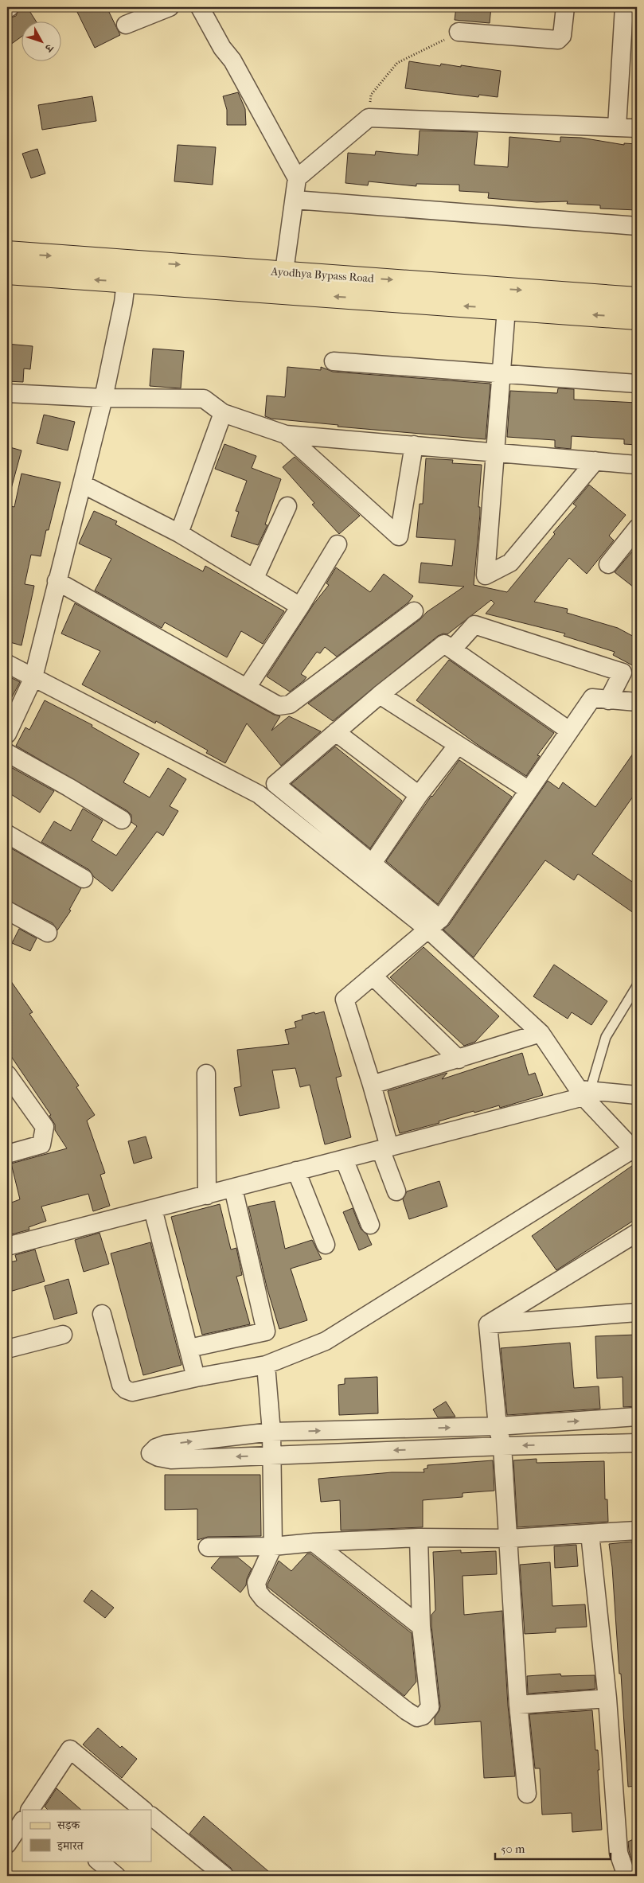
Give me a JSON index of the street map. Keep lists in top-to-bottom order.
{
  "streets": {
    "main road": ["Ayodhya Bypass Road"]
  },
  "legend": ["सड़क", "इमारत"],
  "scale_bar": "50 m",
  "north": "bottom right"
}
